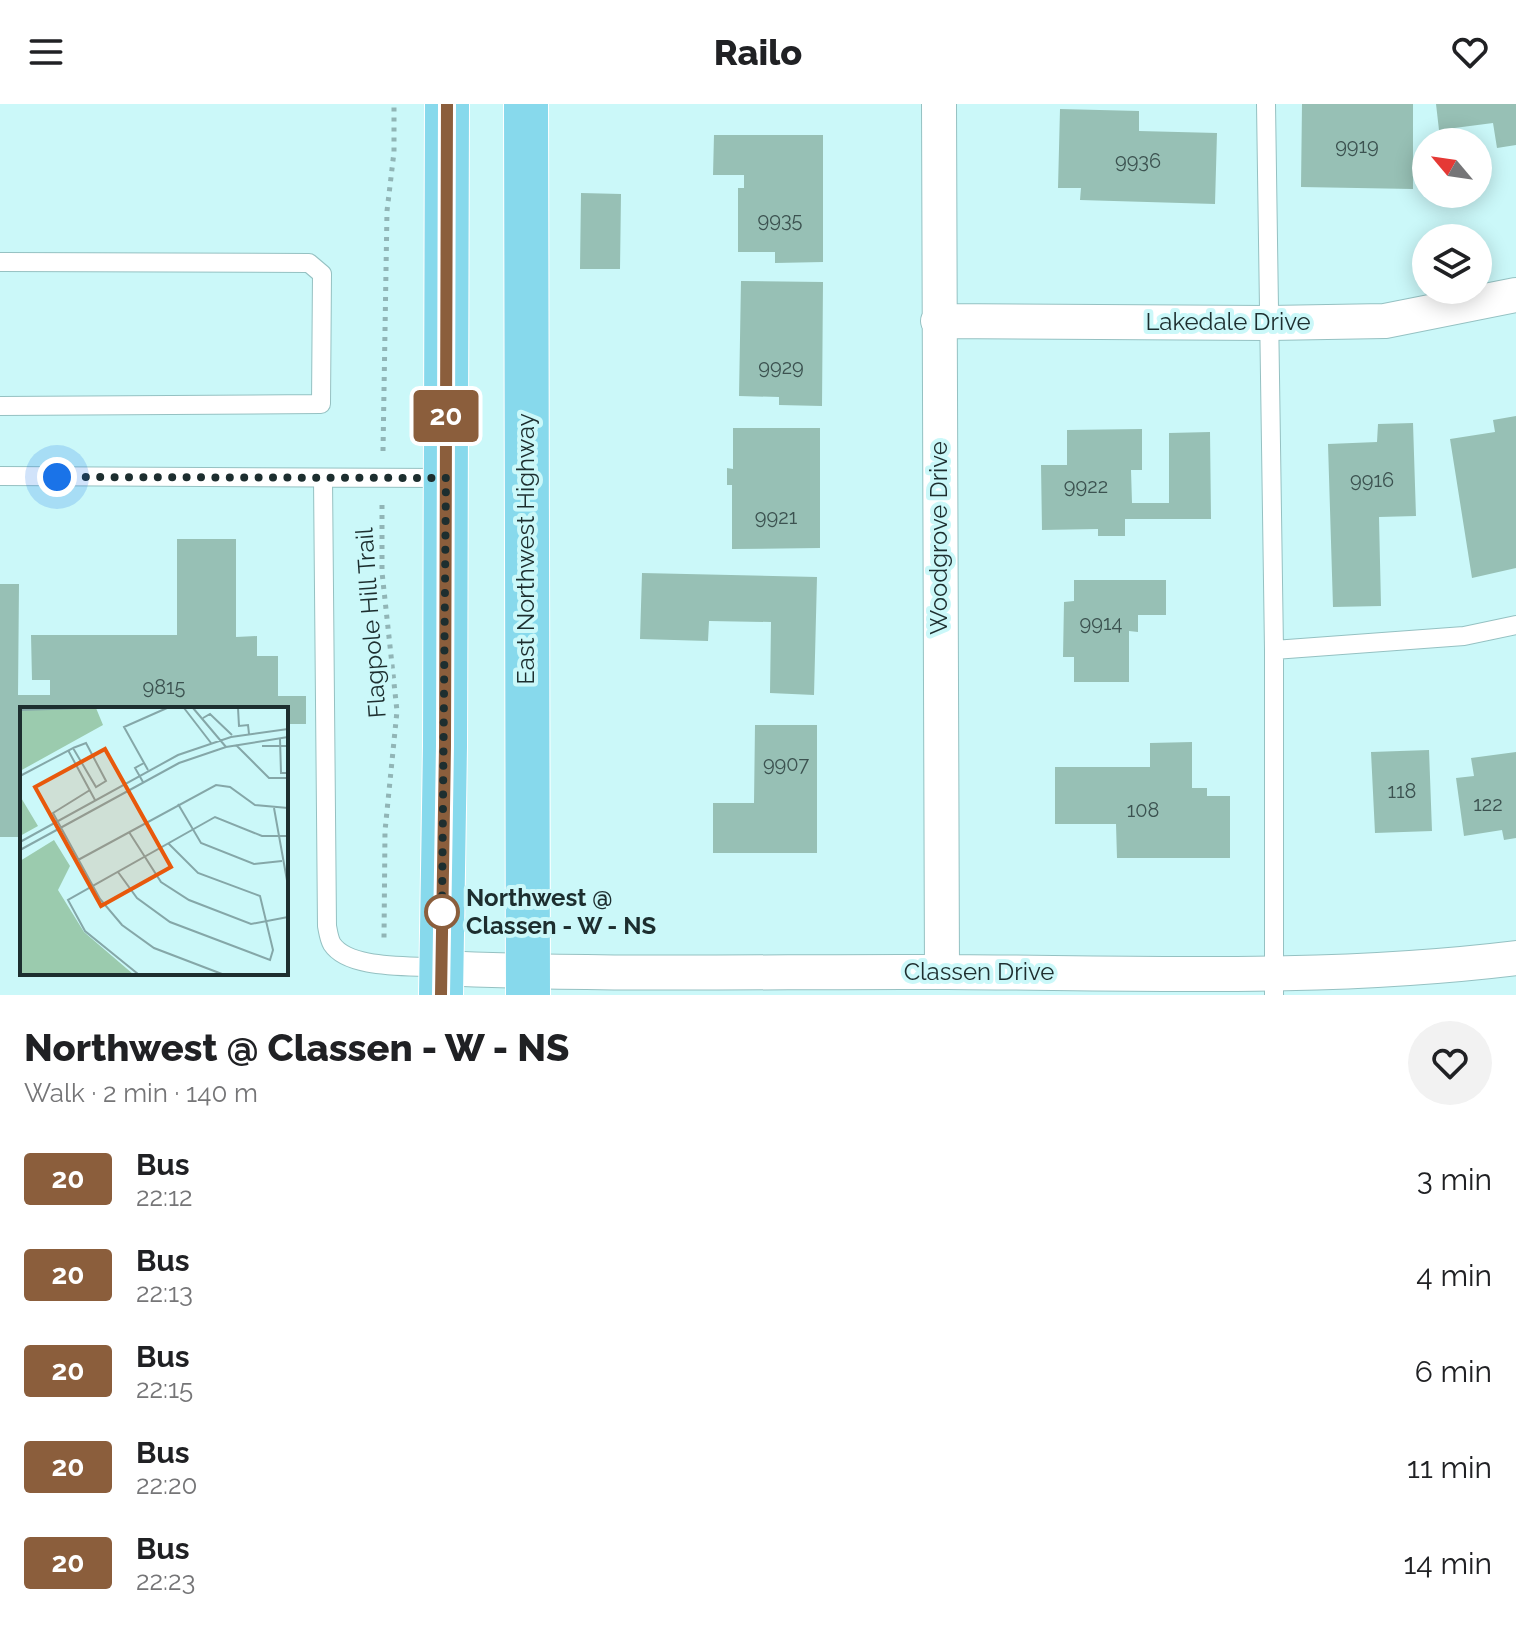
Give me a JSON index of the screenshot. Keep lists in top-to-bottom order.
{
  "streets": {
    "main road": ["East Northwest Highway"],
    "street": ["Lakedale Drive", "Woodgrove Drive", "Classen Drive"],
    "path": ["Flagpole Hill Trail"]
  },
  "crossings": [
    ["Lakedale Drive", "Woodgrove Drive"],
    ["Woodgrove Drive", "Classen Drive"],
    ["East Northwest Highway", "Classen Drive"]
  ],
  "places": ["Northwest @ Classen - W - NS"],
  "lines": ["bus line 20"],
  "house_numbers": [
    "9919",
    "9936",
    "9935",
    "9929",
    "9916",
    "9922",
    "9921",
    "9914",
    "9815",
    "9907",
    "118",
    "122",
    "108"
  ],
  "north": "top left",
  "page": {
    "header": "Railo",
    "on_map": "20",
    "heading": ["Northwest @ Classen - W - NS", "Walk · 2 min · 140 m"],
    "list": [
      {
        "mark": "20",
        "name": "Bus",
        "note": "22:12",
        "value": "3 min"
      },
      {
        "mark": "20",
        "name": "Bus",
        "note": "22:13",
        "value": "4 min"
      },
      {
        "mark": "20",
        "name": "Bus",
        "note": "22:15",
        "value": "6 min"
      },
      {
        "mark": "20",
        "name": "Bus",
        "note": "22:20",
        "value": "11 min"
      },
      {
        "mark": "20",
        "name": "Bus",
        "note": "22:23",
        "value": "14 min"
      }
    ]
  }
}
